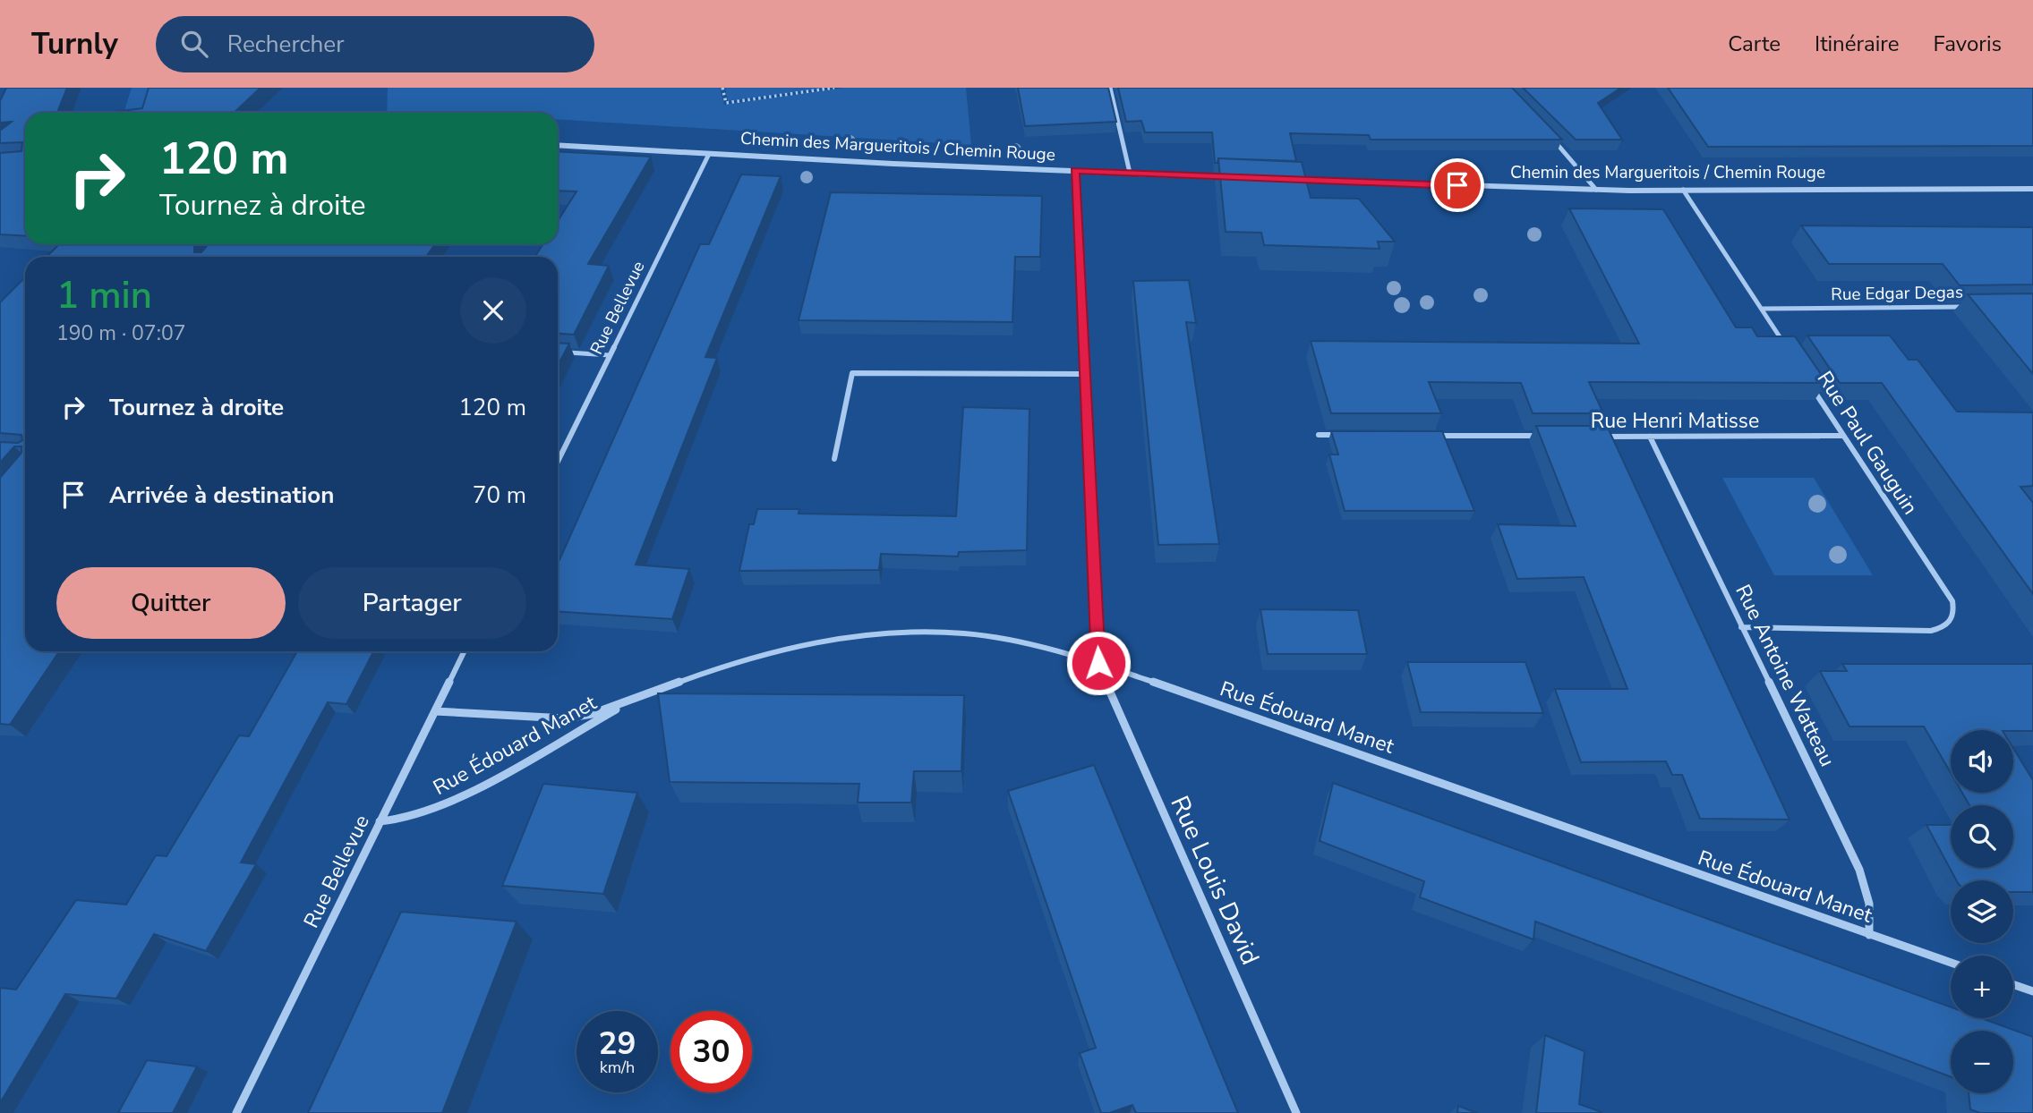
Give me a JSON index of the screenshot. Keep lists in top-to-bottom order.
{
  "streets": {
    "street": [
      "Chemin des Margueritois / Chemin Rouge",
      "Rue Edgar Degas",
      "Rue Bellevue",
      "Rue Henri Matisse",
      "Rue Paul Gauguin",
      "Rue Antoine Watteau",
      "Rue Édouard Manet",
      "Rue Louis David"
    ]
  },
  "crossings": [
    ["Chemin des Margueritois / Chemin Rouge", "Rue Bellevue"],
    ["Chemin des Margueritois / Chemin Rouge", "Rue Louis David"],
    ["Rue Bellevue", "Rue Édouard Manet"],
    ["Rue Henri Matisse", "Rue Paul Gauguin"],
    ["Rue Henri Matisse", "Rue Antoine Watteau"],
    ["Rue Paul Gauguin", "Rue Antoine Watteau"],
    ["Rue Antoine Watteau", "Rue Édouard Manet"],
    ["Rue Édouard Manet", "Rue Louis David"]
  ],
  "page": {
    "header": "Turnly",
    "search": "Rechercher",
    "nav": ["Carte", "Itinéraire", "Favoris"],
    "turn": ["120 m", "Tournez à droite"],
    "heading": ["1 min", "190 m · 07:07"],
    "list": [
      {
        "name": "Tournez à droite",
        "value": "120 m"
      },
      {
        "name": "Arrivée à destination",
        "value": "70 m"
      }
    ],
    "buttons": ["Quitter", "Partager"],
    "map_buttons": ["+", "−"],
    "speed": "29 km/h",
    "limit": "30"
  }
}
